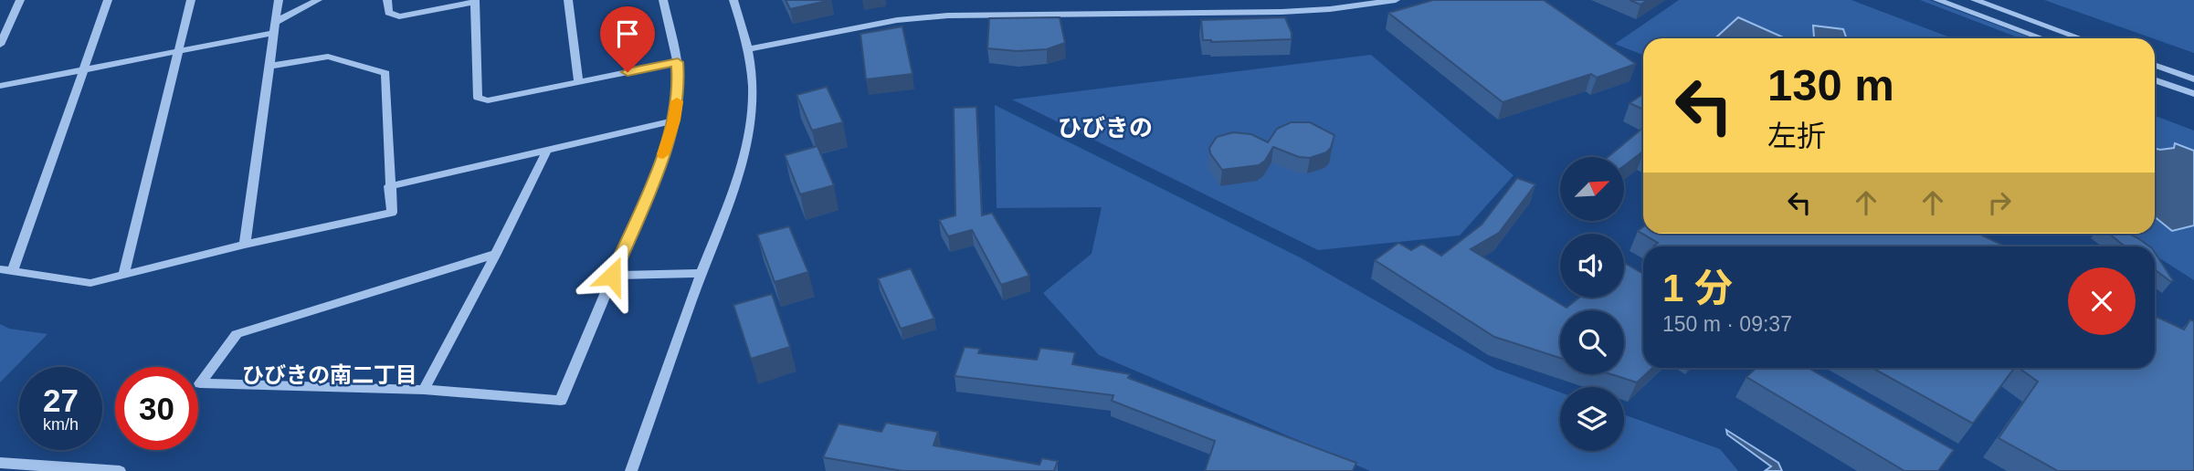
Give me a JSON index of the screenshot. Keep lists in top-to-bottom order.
{
  "districts": ["ひびきの", "ひびきの南二丁目"],
  "north": "top right",
  "page": {
    "turn": ["130 m", "左折"],
    "heading": ["1 分", "150 m · 09:37"],
    "speed": "27 km/h",
    "limit": "30"
  }
}
